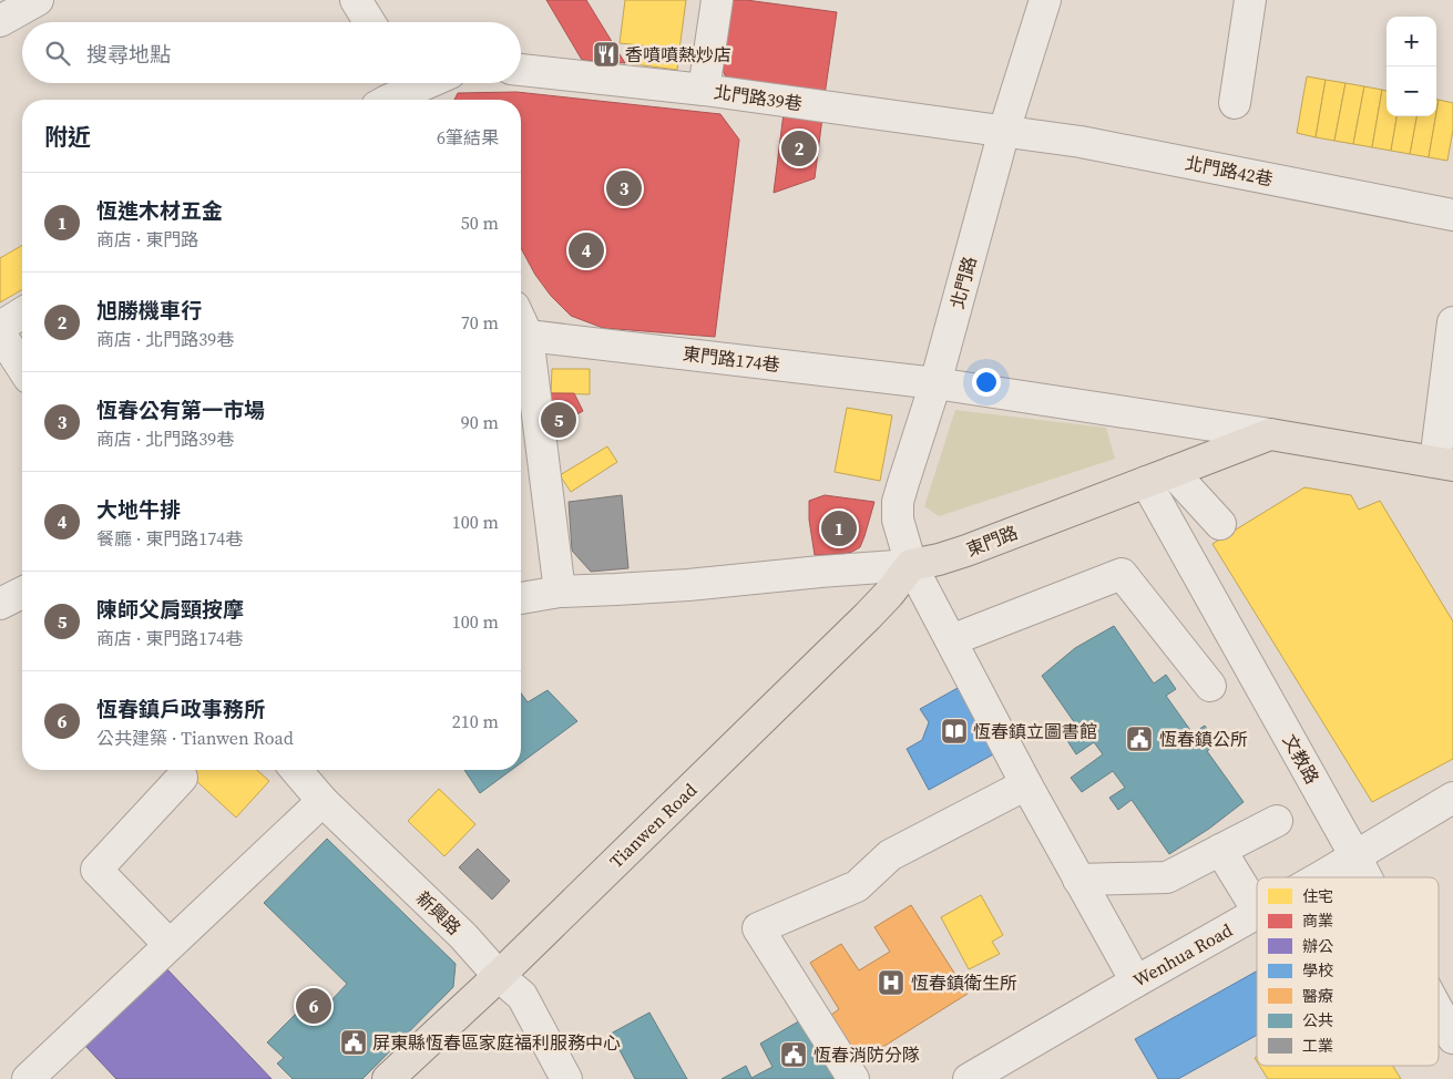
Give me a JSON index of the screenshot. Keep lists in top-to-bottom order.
{
  "streets": {
    "main road": ["東門路", "Tianwen Road"],
    "street": [
      "北門路39巷",
      "北門路42巷",
      "北門路",
      "東門路174巷",
      "文教路",
      "新興路",
      "Wenhua Road"
    ]
  },
  "crossings": [
    ["北門路39巷", "北門路42巷"],
    ["北門路39巷", "北門路"],
    ["北門路42巷", "北門路"],
    ["北門路", "東門路174巷"],
    ["北門路", "東門路"],
    ["北門路", "Tianwen Road"],
    ["北門路", "Wenhua Road"],
    ["東門路174巷", "東門路"],
    ["東門路", "文教路"],
    ["東門路", "Tianwen Road"],
    ["文教路", "Wenhua Road"],
    ["Tianwen Road", "新興路"]
  ],
  "places": {
    "restaurant": ["香噴噴熱炒店"],
    "library": ["恆春鎮立圖書館"],
    "public building": ["恆春鎮公所", "屏東縣恆春區家庭福利服務中心", "恆春消防分隊"],
    "hospital": ["恆春鎮衛生所"]
  },
  "legend": [
    "住宅",
    "商業",
    "辦公",
    "學校",
    "醫療",
    "公共",
    "工業"
  ],
  "page": {
    "map_buttons": ["+", "−"],
    "search": "搜尋地點",
    "heading": ["附近", "6筆結果"],
    "pins": [
      "2",
      "3",
      "4",
      "5",
      "1",
      "6"
    ],
    "list": [
      {
        "mark": "1",
        "name": "恆進木材五金",
        "note": "商店 · 東門路",
        "value": "50 m"
      },
      {
        "mark": "2",
        "name": "旭勝機車行",
        "note": "商店 · 北門路39巷",
        "value": "70 m"
      },
      {
        "mark": "3",
        "name": "恆春公有第一市場",
        "note": "商店 · 北門路39巷",
        "value": "90 m"
      },
      {
        "mark": "4",
        "name": "大地牛排",
        "note": "餐廳 · 東門路174巷",
        "value": "100 m"
      },
      {
        "mark": "5",
        "name": "陳師父肩頸按摩",
        "note": "商店 · 東門路174巷",
        "value": "100 m"
      },
      {
        "mark": "6",
        "name": "恆春鎮戶政事務所",
        "note": "公共建築 · Tianwen Road",
        "value": "210 m"
      }
    ]
  }
}
